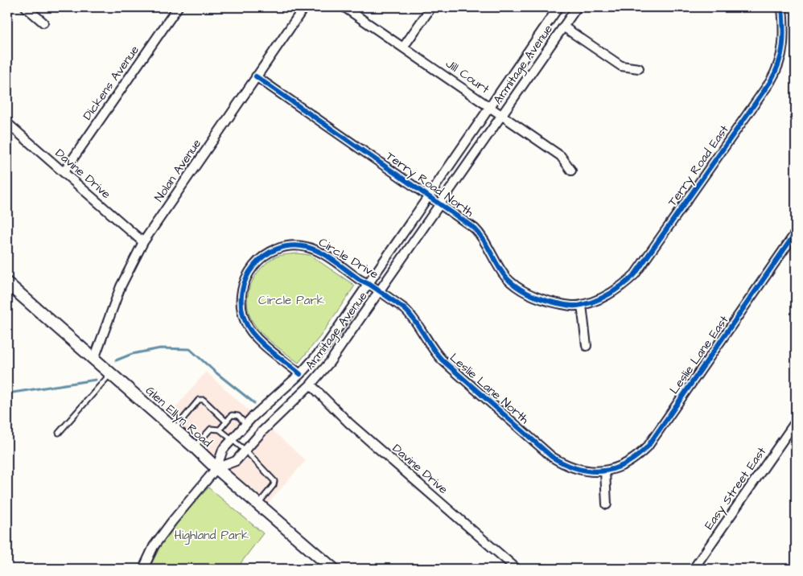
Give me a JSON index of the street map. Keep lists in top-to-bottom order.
{
  "streets": {
    "street": [
      "Armitage Avenue",
      "Jill Court",
      "Dickens Avenue",
      "Terry Road East",
      "Nolan Avenue",
      "Davine Drive",
      "Terry Road North",
      "Circle Drive",
      "Leslie Lane East",
      "Leslie Lane North",
      "Glen Ellyn Road",
      "Easy Street East"
    ]
  },
  "crossings": [
    ["Armitage Avenue", "Jill Court"],
    ["Armitage Avenue", "Davine Drive"],
    ["Armitage Avenue", "Terry Road North"],
    ["Armitage Avenue", "Circle Drive"],
    ["Armitage Avenue", "Leslie Lane North"],
    ["Armitage Avenue", "Glen Ellyn Road"],
    ["Dickens Avenue", "Davine Drive"],
    ["Terry Road East", "Terry Road North"],
    ["Nolan Avenue", "Davine Drive"],
    ["Nolan Avenue", "Terry Road North"],
    ["Nolan Avenue", "Glen Ellyn Road"],
    ["Circle Drive", "Leslie Lane North"],
    ["Leslie Lane East", "Leslie Lane North"]
  ],
  "parks": ["Circle Park", "Highland Park"]
}
